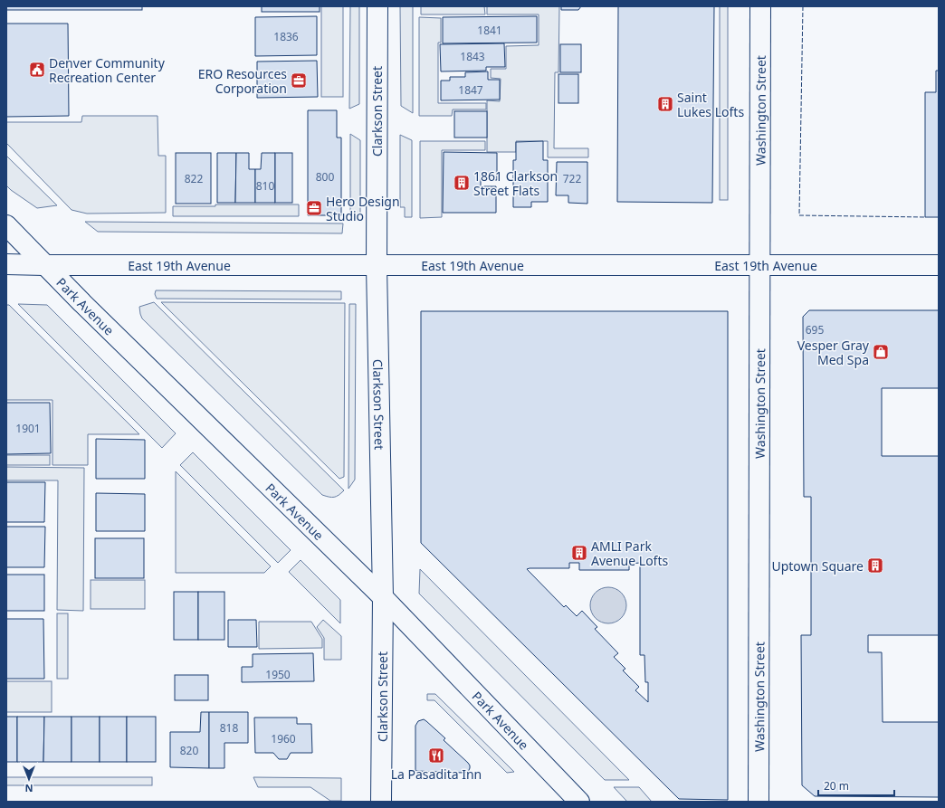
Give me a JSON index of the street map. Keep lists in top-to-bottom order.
{
  "streets": {
    "street": [
      "Clarkson Street",
      "Washington Street",
      "East 19th Avenue",
      "Park Avenue"
    ]
  },
  "crossings": [
    ["Clarkson Street", "East 19th Avenue"],
    ["Clarkson Street", "Park Avenue"],
    ["Washington Street", "East 19th Avenue"],
    ["East 19th Avenue", "Park Avenue"]
  ],
  "places": {
    "public building": ["Denver Community Recreation Center"],
    "office": ["ERO Resources Corporation", "Hero Design Studio"],
    "building": [
      "Saint Lukes Lofts",
      "1861 Clarkson Street Flats",
      "AMLI Park Avenue Lofts",
      "Uptown Square"
    ],
    "shop": ["Vesper Gray Med Spa"],
    "restaurant": ["La Pasadita Inn"]
  },
  "house_numbers": [
    "1841",
    "1836",
    "1843",
    "1847",
    "800",
    "822",
    "722",
    "810",
    "695",
    "1901",
    "1950",
    "818",
    "1960",
    "820"
  ],
  "scale_bar": "20 m",
  "north": "bottom"
}
